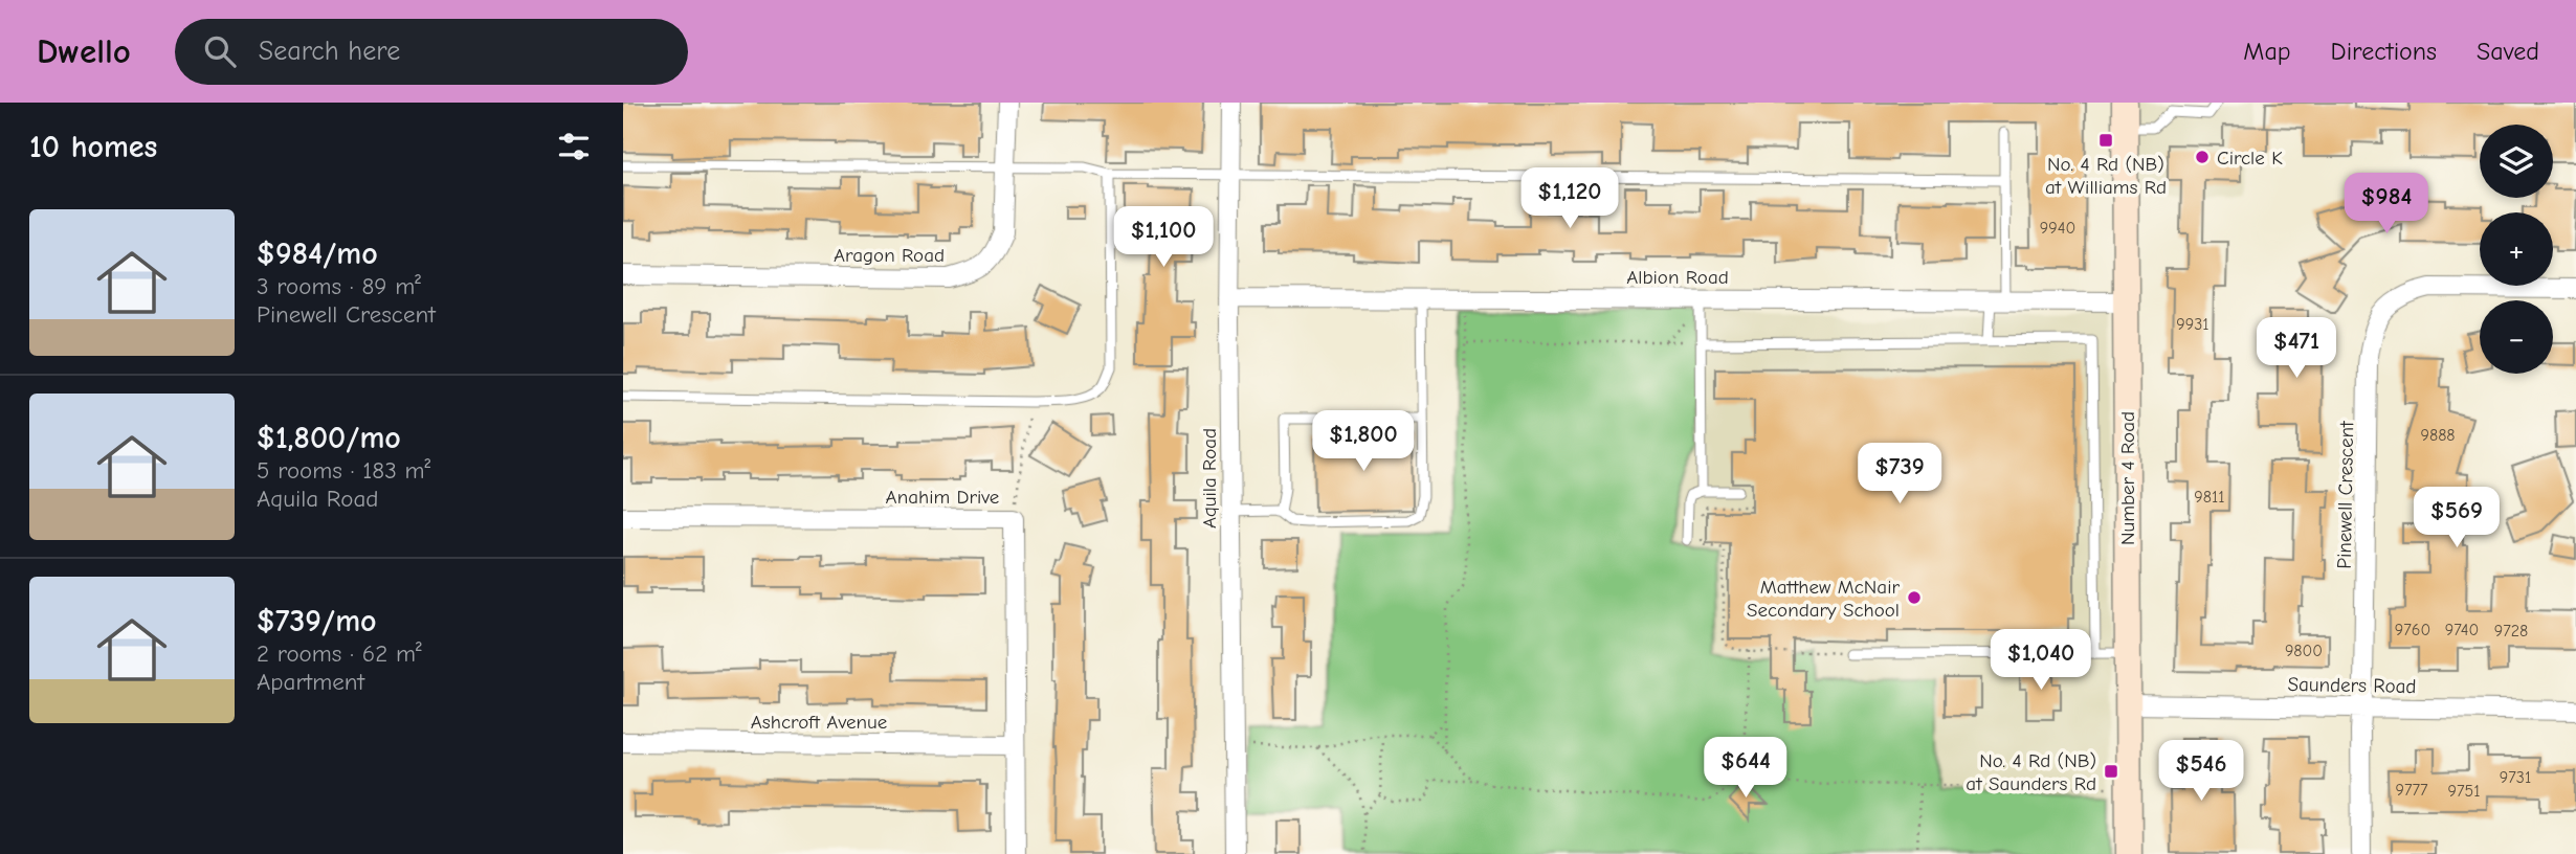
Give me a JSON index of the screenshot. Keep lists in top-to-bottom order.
{
  "streets": {
    "main road": ["Number 4 Road"],
    "street": [
      "Aragon Road",
      "Albion Road",
      "Aquila Road",
      "Pinewell Crescent",
      "Anahim Drive",
      "Saunders Road",
      "Ashcroft Avenue"
    ]
  },
  "crossings": [
    ["Albion Road", "Aquila Road"],
    ["Albion Road", "Number 4 Road"],
    ["Number 4 Road", "Saunders Road"],
    ["Pinewell Crescent", "Saunders Road"],
    ["Anahim Drive", "Ashcroft Avenue"]
  ],
  "places": {
    "transit": ["No. 4 Rd (NB) at Williams Rd", "No. 4 Rd (NB) at Saunders Rd"],
    "other": ["Circle K", "Matthew McNair Secondary School"]
  },
  "house_numbers": [
    "9940",
    "9931",
    "9888",
    "9811",
    "9760",
    "9740",
    "9728",
    "9800",
    "9731",
    "9777",
    "9751"
  ],
  "page": {
    "header": "Dwello",
    "search": "Search here",
    "nav": ["Map", "Directions", "Saved"],
    "heading": "10 homes",
    "map_buttons": ["+", "−"],
    "price": [
      "$1,120",
      "$984",
      "$1,100",
      "$471",
      "$1,800",
      "$739",
      "$569",
      "$1,040",
      "$644",
      "$546"
    ],
    "list": [
      {
        "name": "$984/mo",
        "note": "3 rooms · 89 m² · Pinewell Crescent"
      },
      {
        "name": "$1,800/mo",
        "note": "5 rooms · 183 m² · Aquila Road"
      },
      {
        "name": "$739/mo",
        "note": "2 rooms · 62 m² · Apartment"
      }
    ]
  }
}
